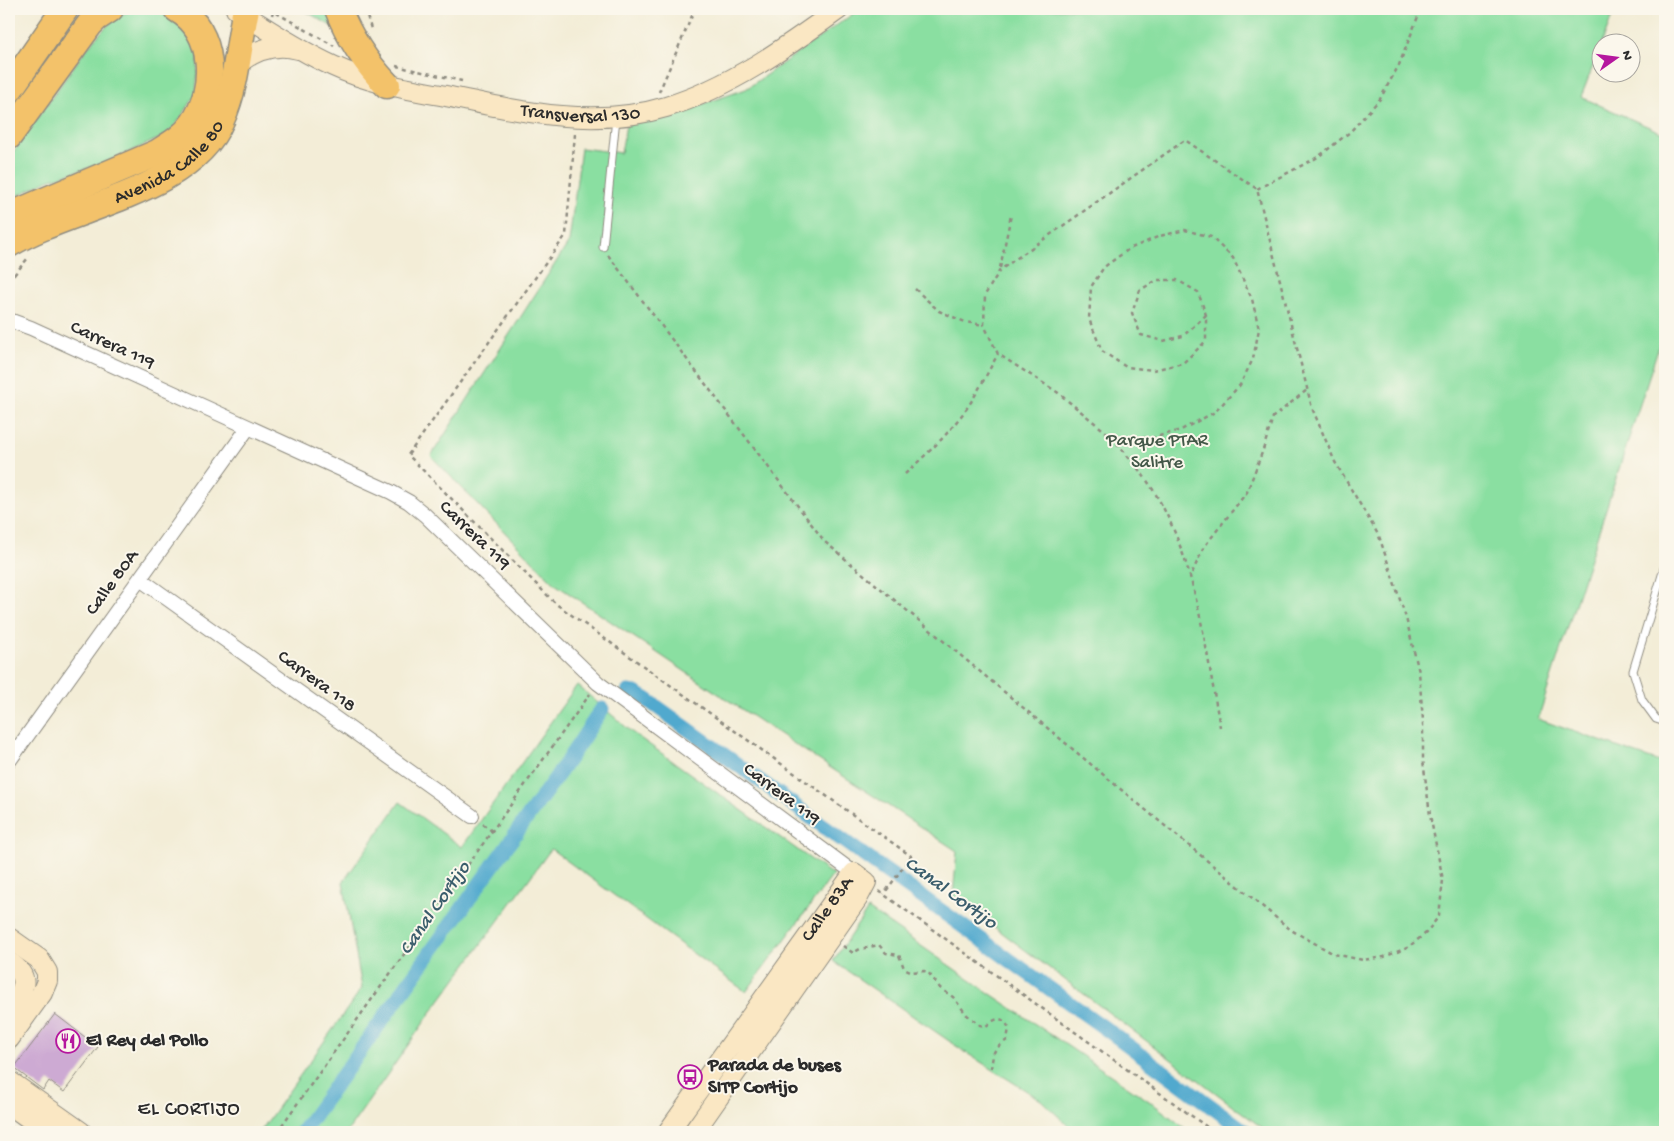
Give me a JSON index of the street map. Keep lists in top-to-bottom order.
{
  "streets": {
    "highway": ["Avenida Calle 80"],
    "street": [
      "Transversal 130",
      "Carrera 119",
      "Calle 80A",
      "Carrera 118",
      "Calle 83A"
    ]
  },
  "crossings": [
    ["Transversal 130", "Avenida Calle 80"],
    ["Carrera 119", "Calle 80A"],
    ["Carrera 119", "Calle 83A"],
    ["Calle 80A", "Carrera 118"]
  ],
  "districts": ["EL CORTIJO"],
  "water": ["Canal Cortijo"],
  "parks": ["Parque PTAR Salitre"],
  "places": {
    "restaurant": ["El Rey del Pollo"],
    "bus stop": ["Parada de buses SITP Cortijo"]
  },
  "north": "right"
}
